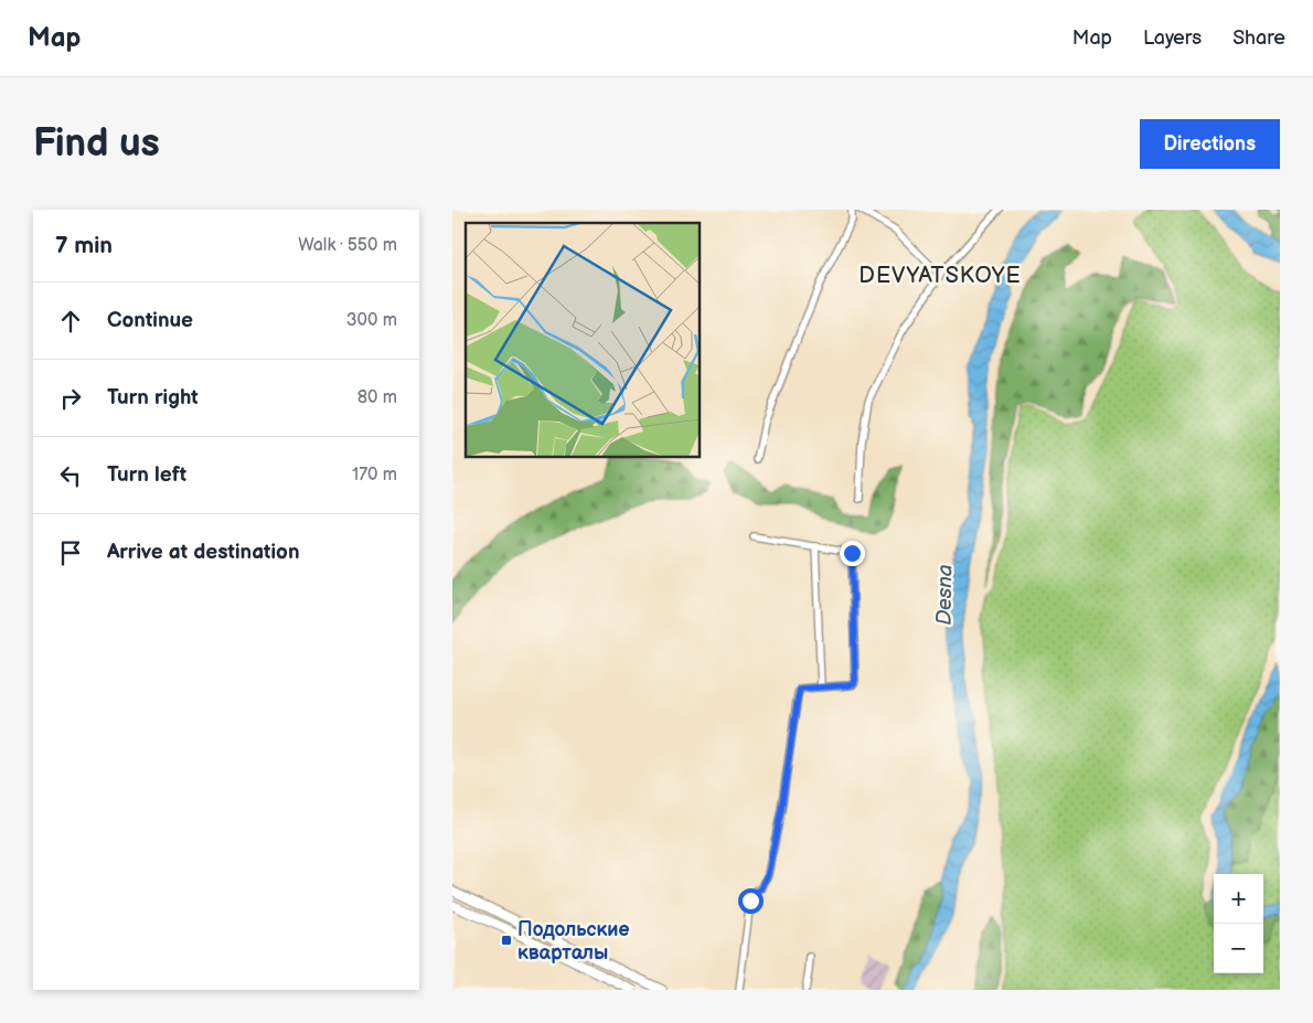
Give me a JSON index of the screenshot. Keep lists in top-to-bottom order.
{
  "districts": ["DEVYATSKOYE"],
  "water": ["Desna"],
  "places": {
    "transit": ["Подольские кварталы"]
  },
  "page": {
    "header": "Map",
    "nav": ["Map", "Layers", "Share"],
    "buttons": "Directions",
    "title": "Find us",
    "heading": ["7 min", "Walk · 550 m"],
    "list": [
      ["Continue", "300 m"],
      ["Turn right", "80 m"],
      ["Turn left", "170 m"],
      "Arrive at destination"
    ],
    "map_buttons": ["+", "−"]
  }
}
